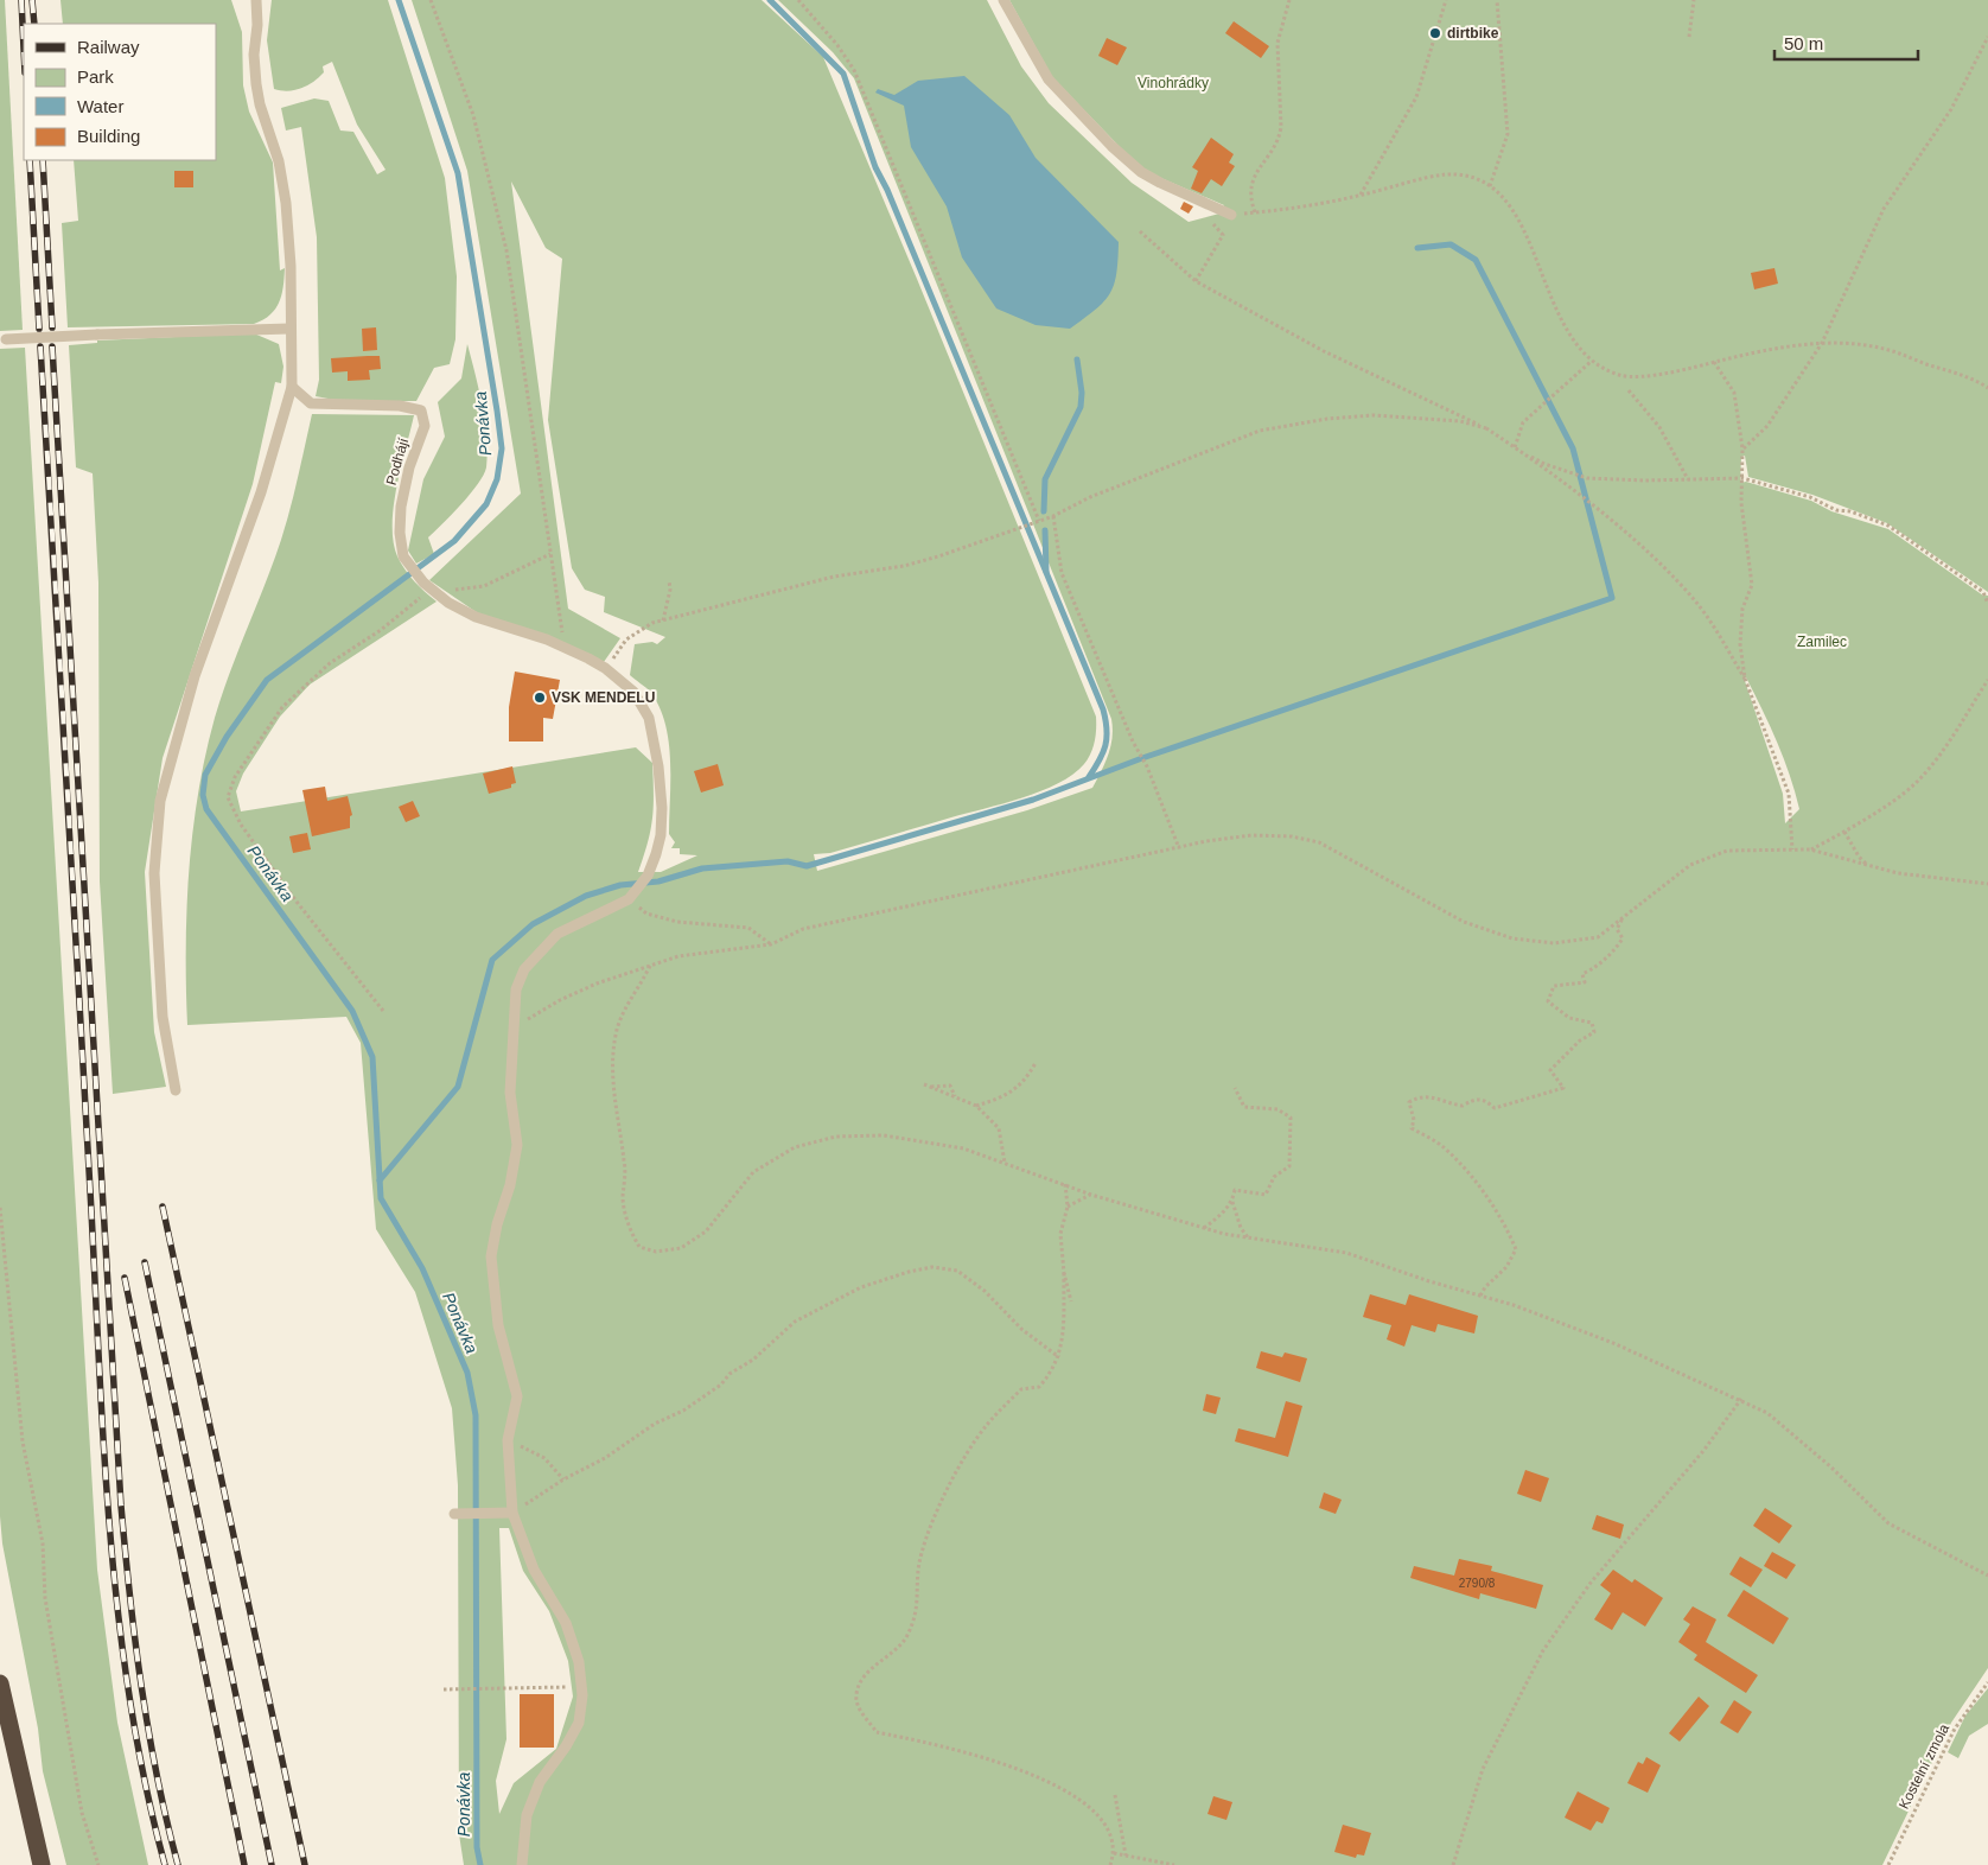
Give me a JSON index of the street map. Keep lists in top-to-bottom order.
{
  "streets": {
    "lane": ["Podhájí"],
    "path": ["Kostelní zmola"]
  },
  "water": ["Ponávka"],
  "parks": ["Vinohrádky", "Zamilec"],
  "places": ["dirtbike", "VSK MENDELU"],
  "house_numbers": ["2790/8"],
  "legend": [
    "Railway",
    "Park",
    "Water",
    "Building"
  ],
  "scale_bar": "50 m"
}
